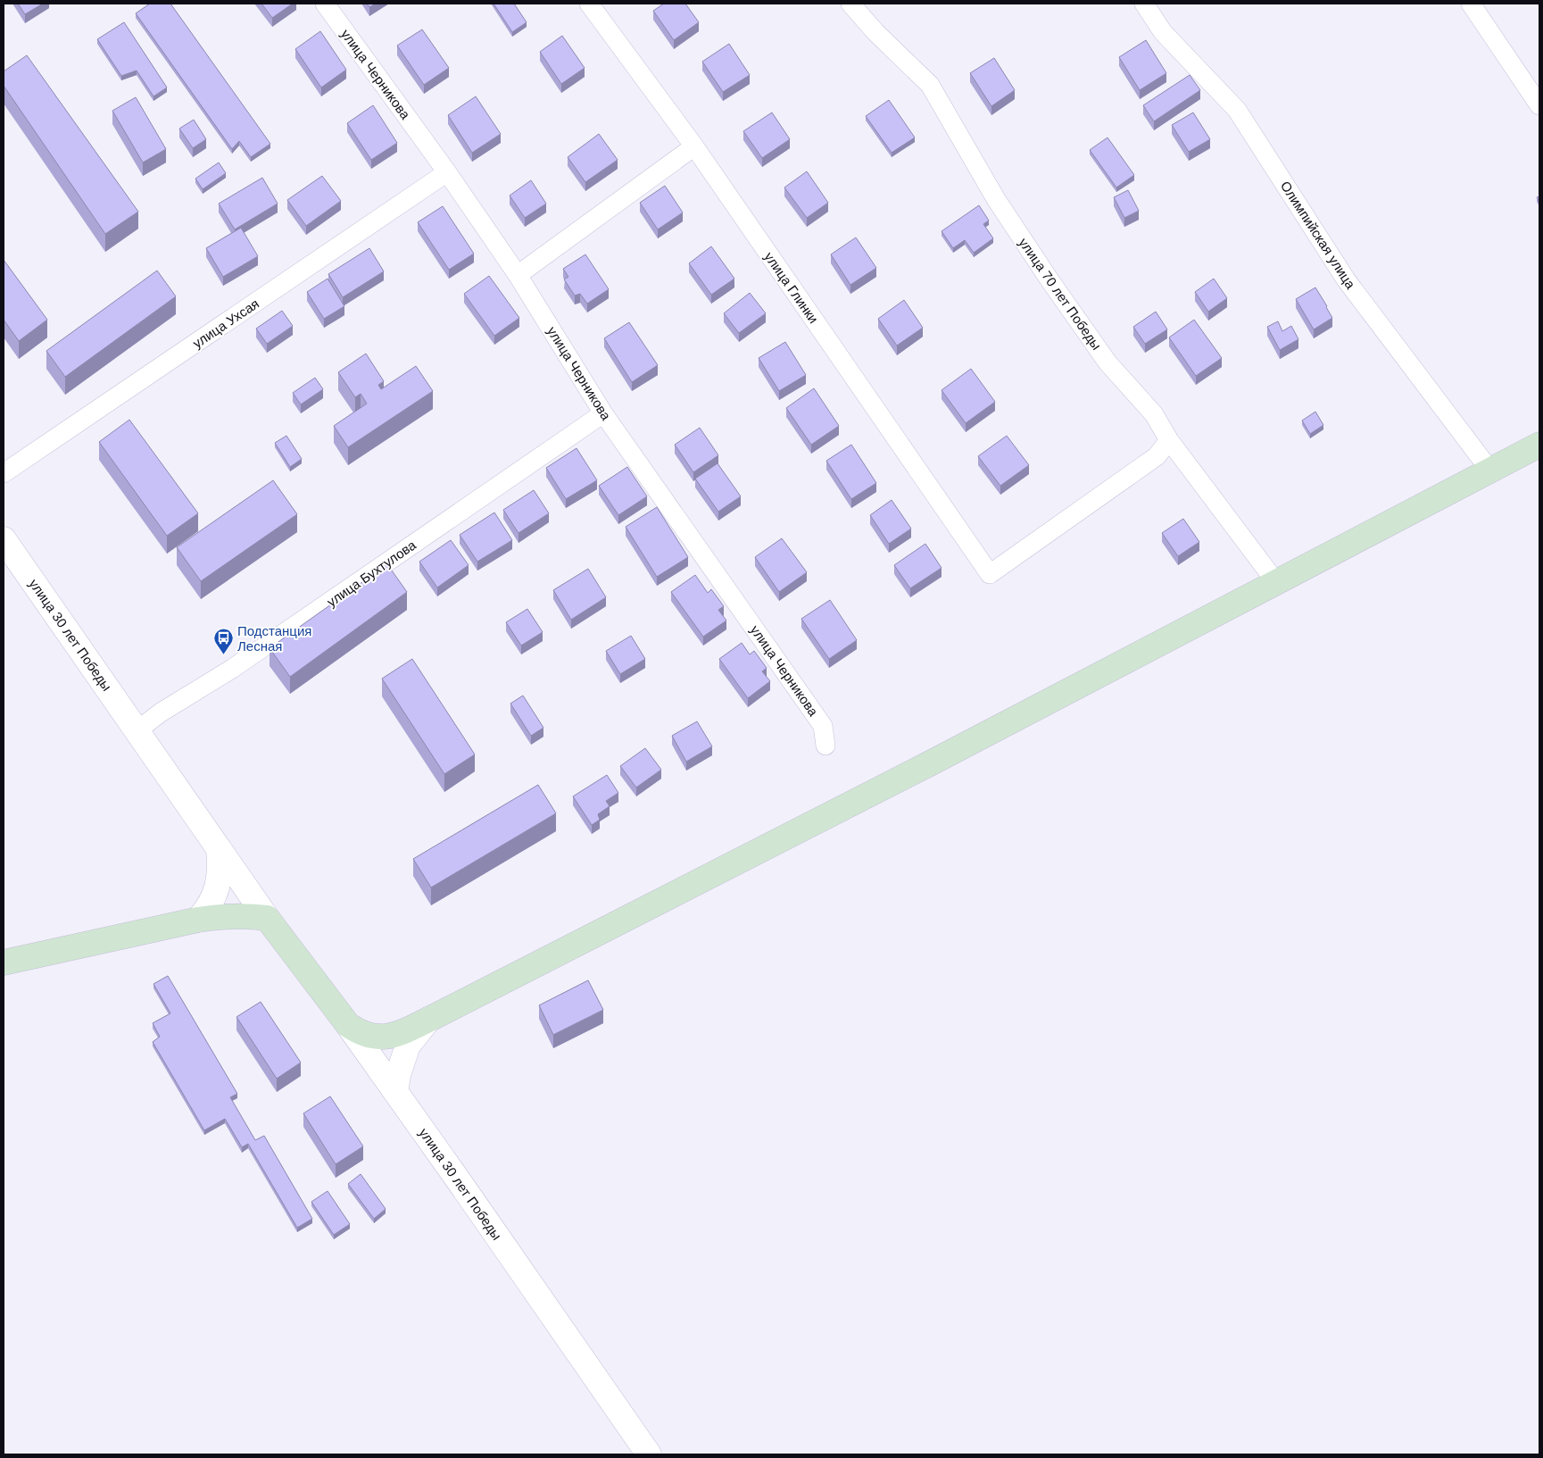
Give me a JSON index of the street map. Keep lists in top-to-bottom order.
{
  "streets": {
    "main road": ["улица 30 лет Победы"],
    "street": [
      "улица Черникова",
      "Олимпийская улица",
      "улица Глинки",
      "улица 70 лет Победы",
      "улица Ухсая",
      "улица Бухтулова"
    ]
  },
  "crossings": [
    ["улица Черникова", "улица Ухсая"],
    ["улица Черникова", "улица Бухтулова"],
    ["улица Глинки", "улица 70 лет Победы"],
    ["улица Бухтулова", "улица 30 лет Победы"]
  ],
  "places": {
    "bus stop": ["Подстанция Лесная"]
  }
}
